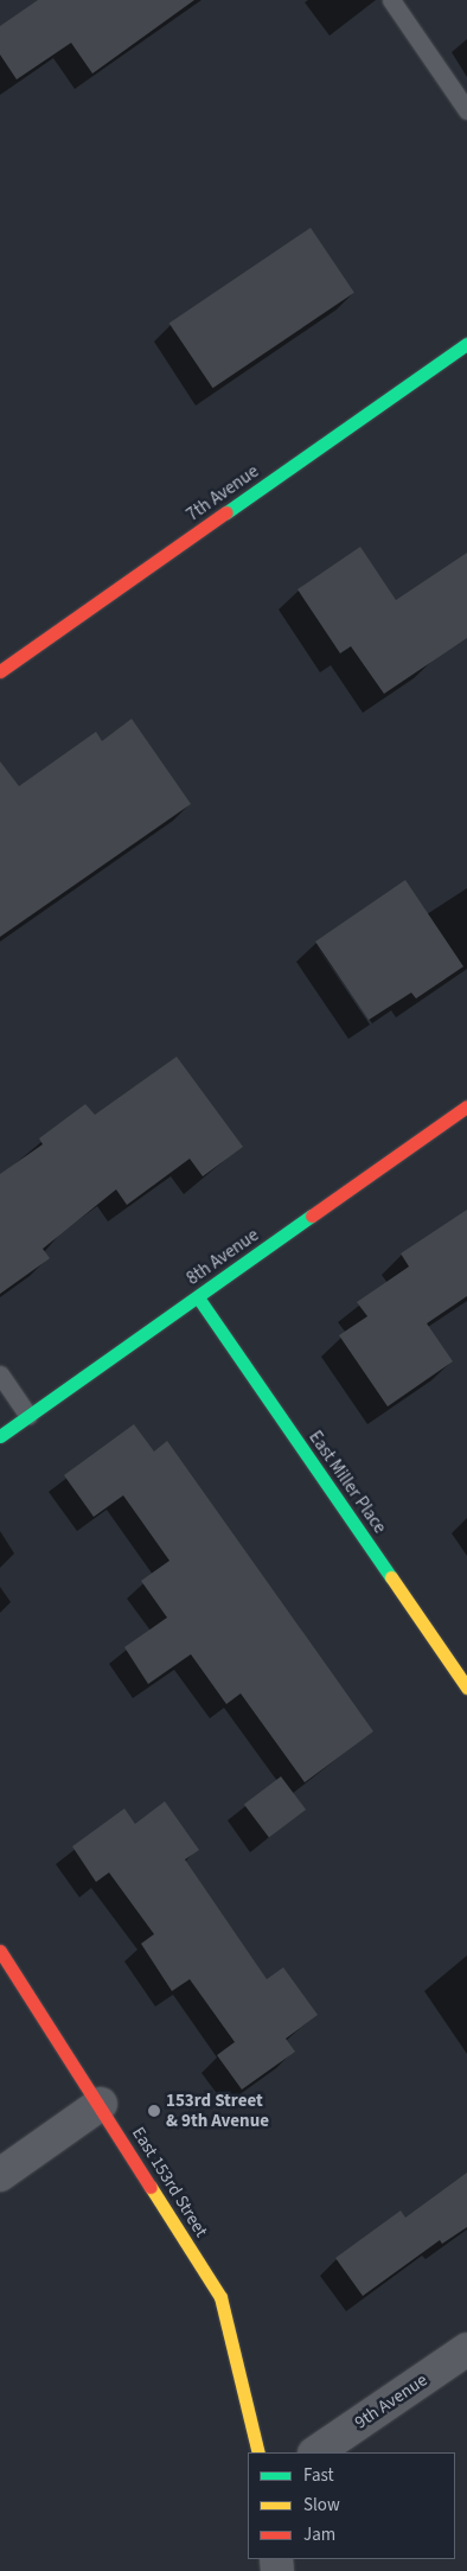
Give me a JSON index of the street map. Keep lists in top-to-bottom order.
{
  "streets": {
    "street": [
      "7th Avenue",
      "8th Avenue",
      "East Miller Place",
      "East 153rd Street",
      "9th Avenue"
    ]
  },
  "crossings": [
    ["8th Avenue", "East Miller Place"]
  ],
  "places": ["153rd Street & 9th Avenue"],
  "legend": ["Fast", "Slow", "Jam"]
}
